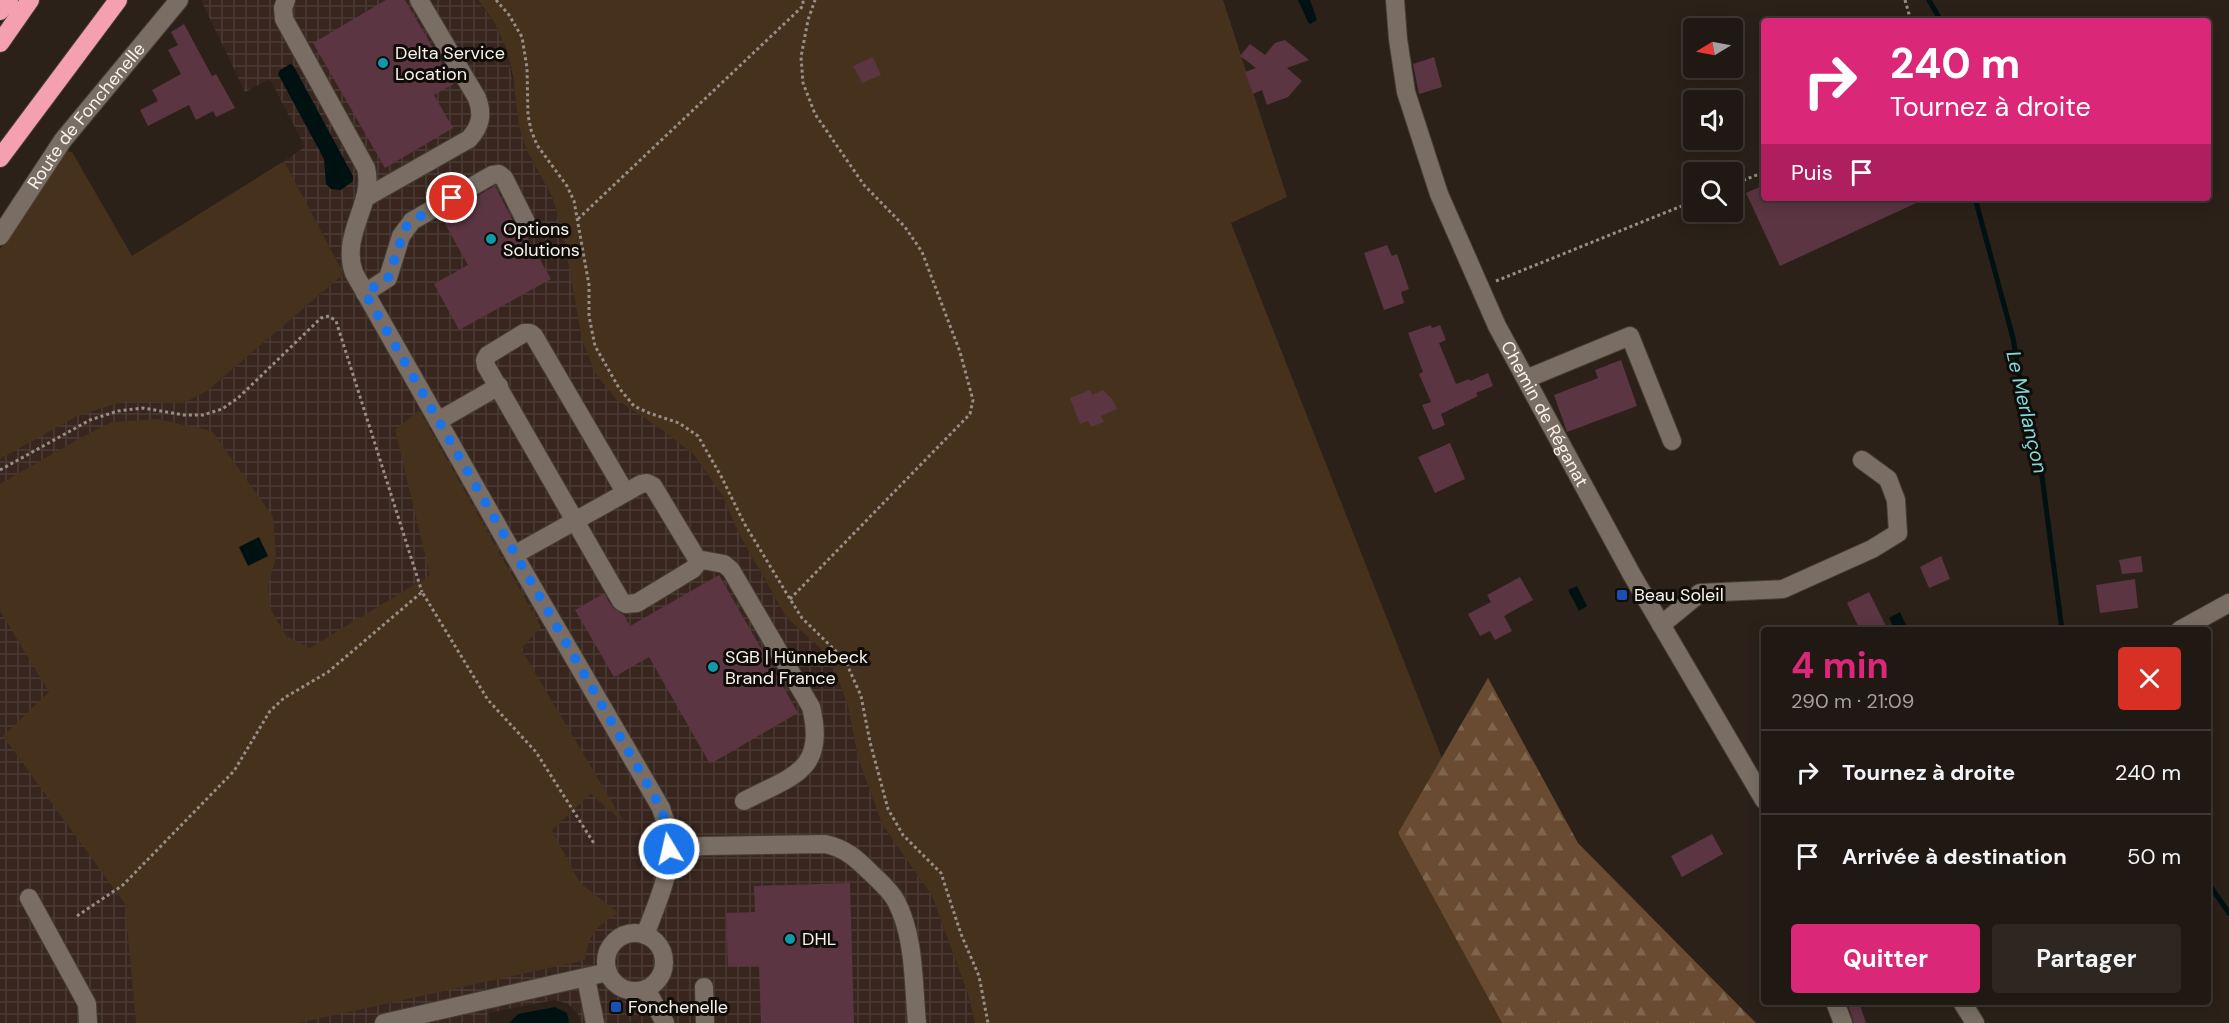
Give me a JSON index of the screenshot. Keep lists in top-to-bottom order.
{
  "streets": {
    "street": ["Route de Fonchenelle", "Chemin de Réganat"]
  },
  "water": ["Le Merlançon"],
  "places": {
    "other": [
      "Delta Service Location",
      "Options Solutions",
      "SGB | Hünnebeck Brand France",
      "DHL"
    ],
    "transit": ["Beau Soleil", "Fonchenelle"]
  },
  "north": "left",
  "page": {
    "turn": ["240 m", "Tournez à droite"],
    "then": "Puis",
    "heading": ["4 min", "290 m · 21:09"],
    "list": [
      {
        "name": "Tournez à droite",
        "value": "240 m"
      },
      {
        "name": "Arrivée à destination",
        "value": "50 m"
      }
    ],
    "buttons": ["Quitter", "Partager"]
  }
}
